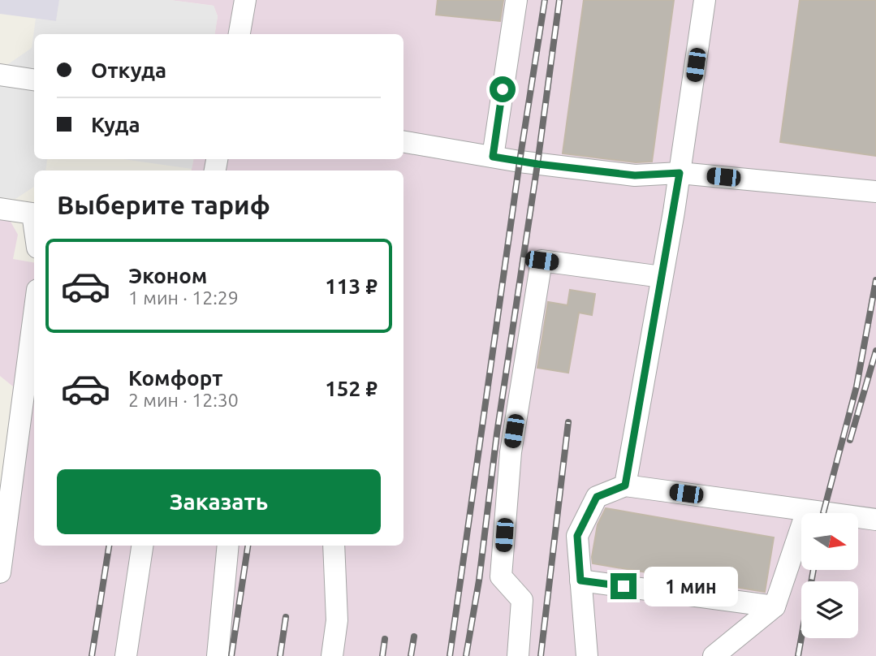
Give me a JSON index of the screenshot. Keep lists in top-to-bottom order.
{
  "north": "right",
  "page": {
    "banner": ["Откуда", "Куда"],
    "heading": "Выберите тариф",
    "list": [
      {
        "name": "Эконом",
        "note": "1 мин · 12:29",
        "value": "113 ₽"
      },
      {
        "name": "Комфорт",
        "note": "2 мин · 12:30",
        "value": "152 ₽"
      }
    ],
    "buttons": "Заказать",
    "bubble": "1 мин"
  }
}
